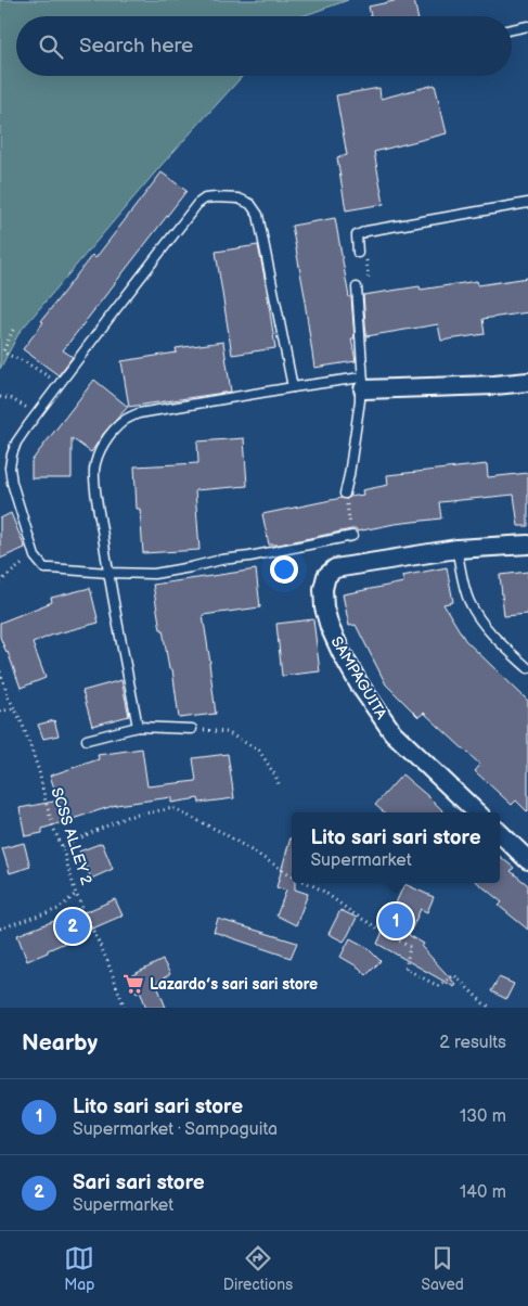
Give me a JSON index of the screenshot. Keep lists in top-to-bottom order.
{
  "streets": {
    "street": ["SAMPAGUITA"],
    "path": ["SCSS ALLEY 2"]
  },
  "places": {
    "supermarket": ["Lazardo’s sari sari store"]
  },
  "page": {
    "search": "Search here",
    "popup": ["Lito sari sari store", "Supermarket"],
    "pins": ["1", "2"],
    "heading": ["Nearby", "2 results"],
    "list": [
      {
        "mark": "1",
        "name": "Lito sari sari store",
        "note": "Supermarket · Sampaguita",
        "value": "130 m"
      },
      {
        "mark": "2",
        "name": "Sari sari store",
        "note": "Supermarket",
        "value": "140 m"
      }
    ],
    "nav": ["Map", "Directions", "Saved"]
  }
}
